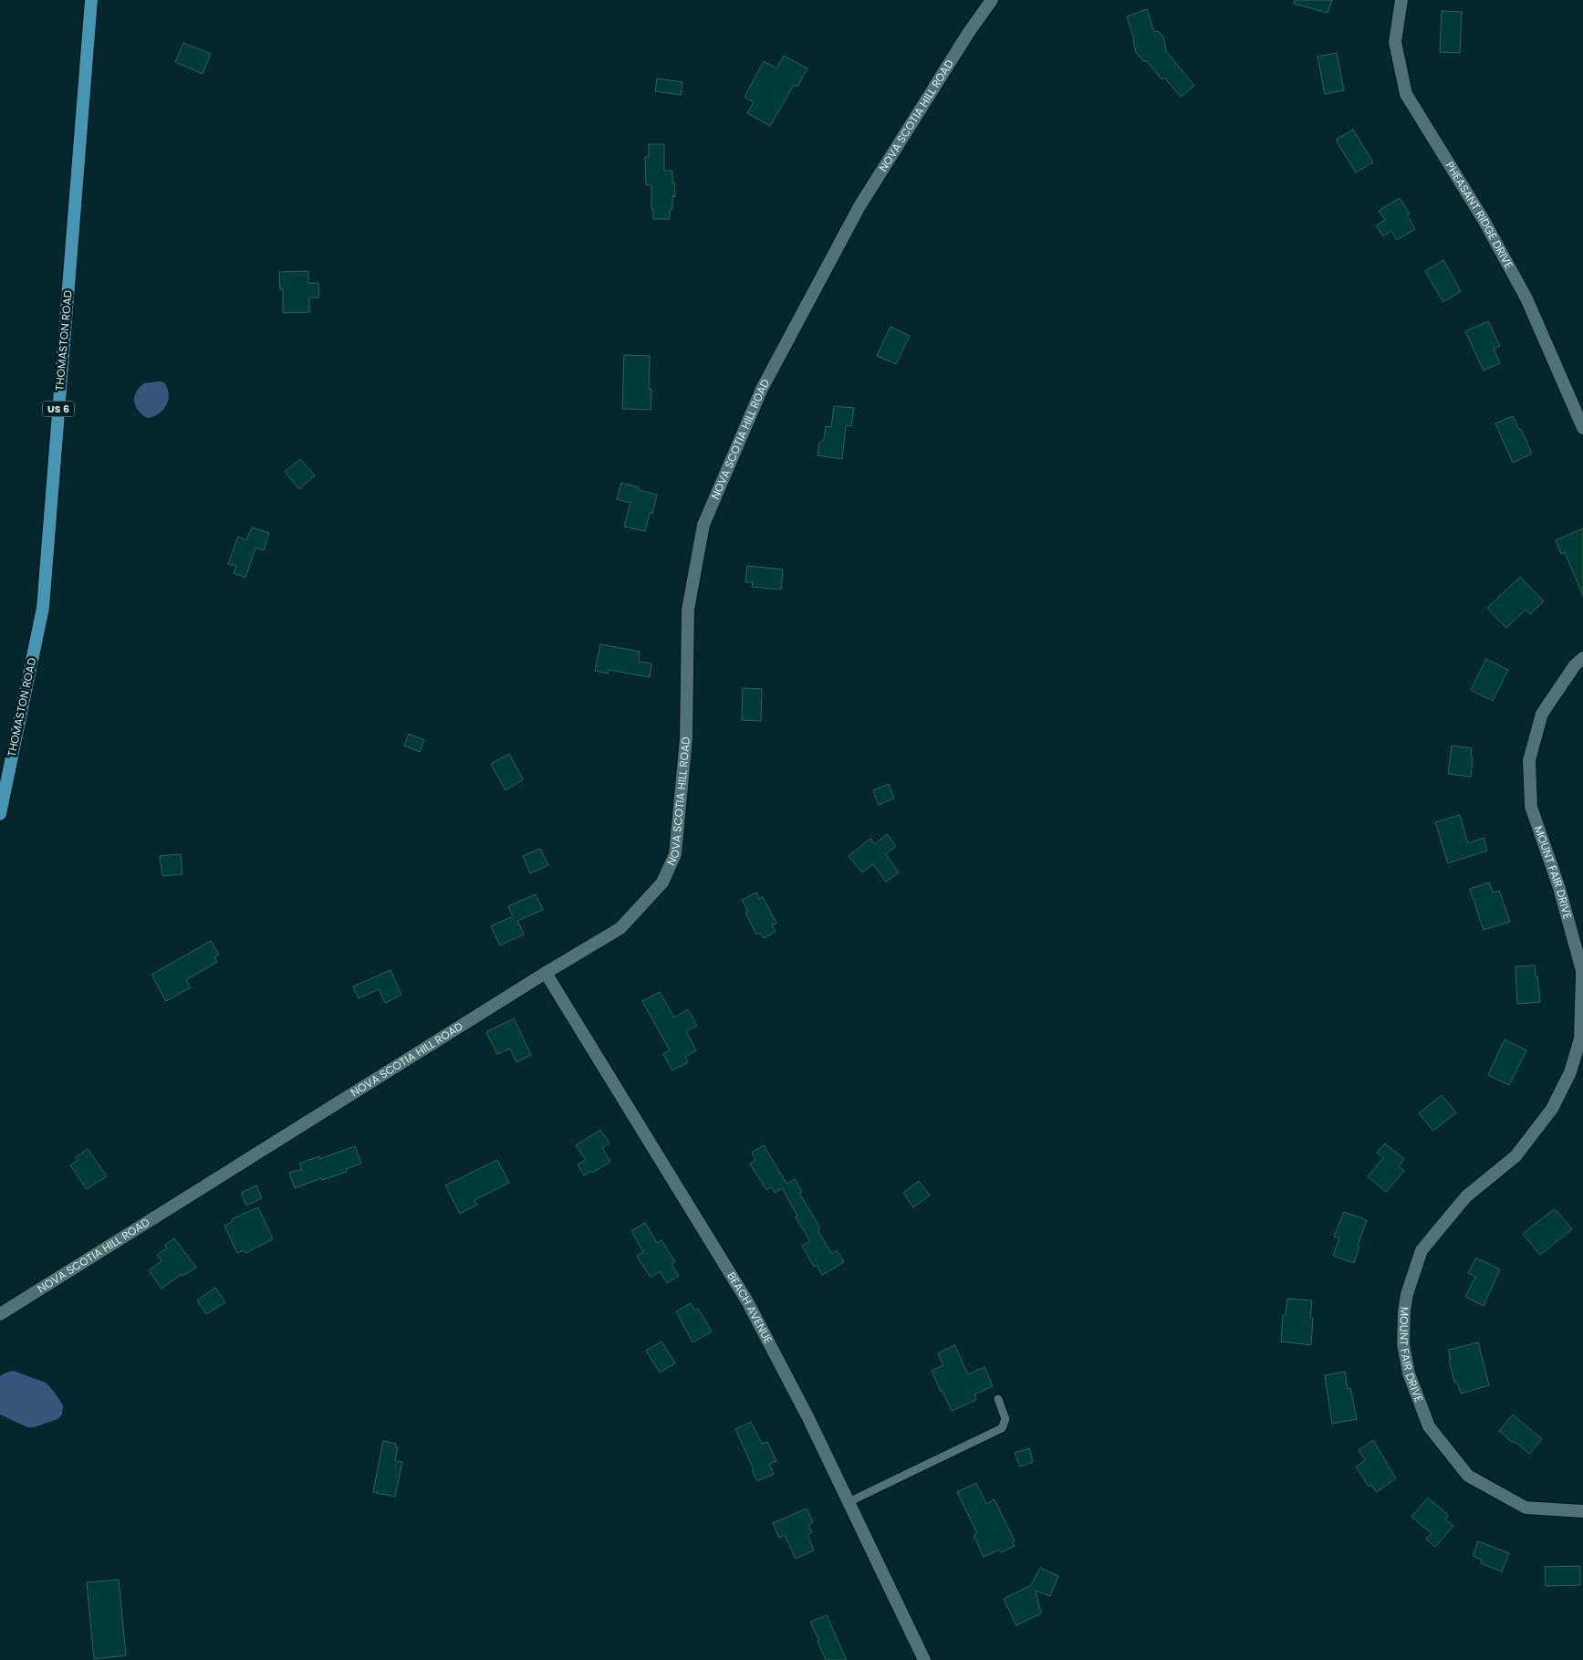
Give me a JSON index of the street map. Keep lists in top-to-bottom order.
{
  "streets": {
    "main road": ["THOMASTON ROAD", "US 6"],
    "street": [
      "NOVA SCOTIA HILL ROAD",
      "PHEASANT RIDGE DRIVE",
      "MOUNT FAIR DRIVE",
      "BEACH AVENUE"
    ]
  },
  "crossings": [
    ["NOVA SCOTIA HILL ROAD", "BEACH AVENUE"]
  ]
}
